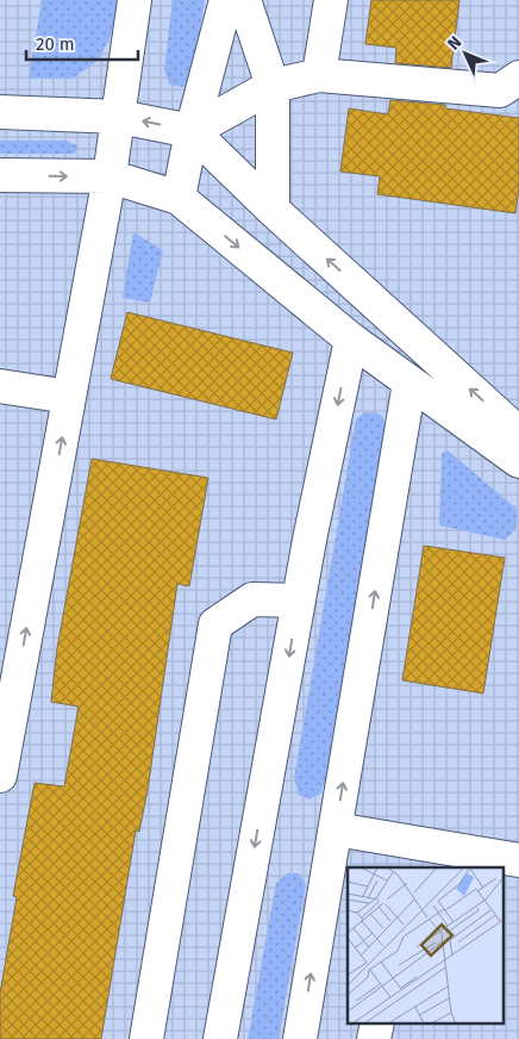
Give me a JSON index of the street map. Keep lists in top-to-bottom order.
{
  "scale_bar": "20 m",
  "north": "top left"
}
